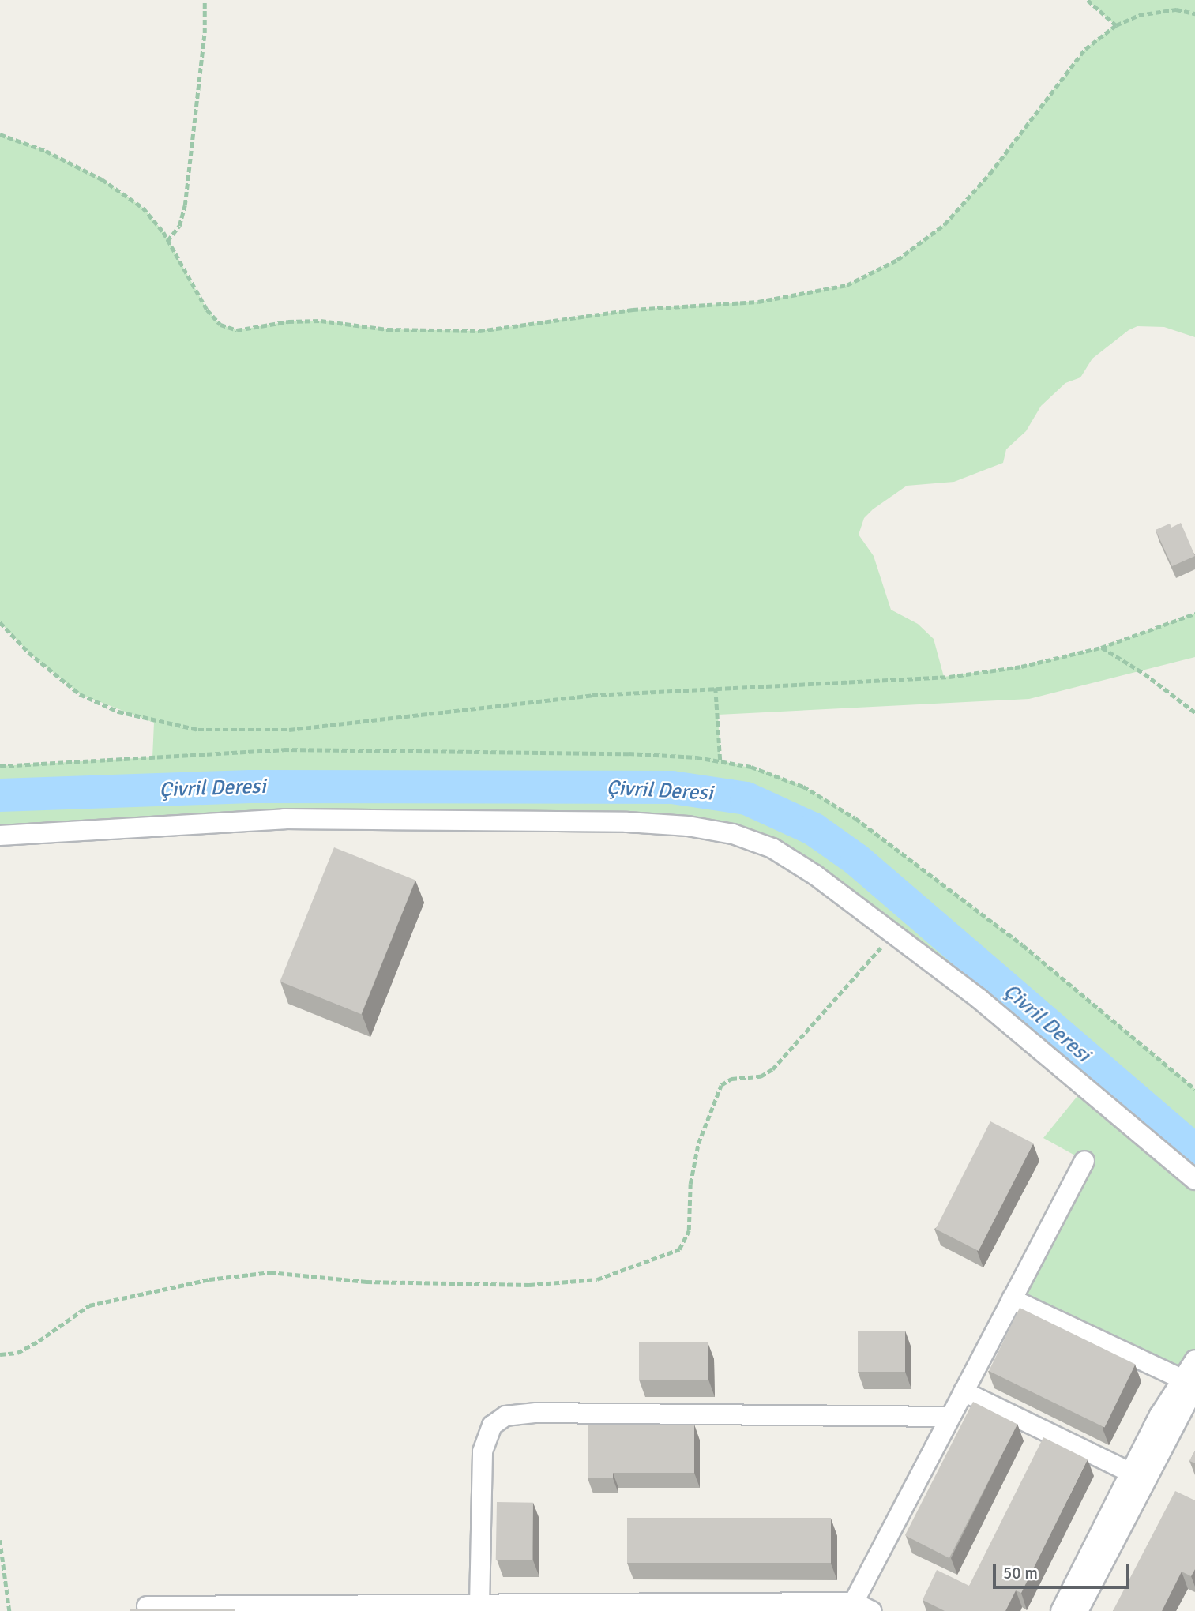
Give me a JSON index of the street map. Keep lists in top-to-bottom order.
{
  "water": ["Çivril Deresi"],
  "scale_bar": "50 m"
}
